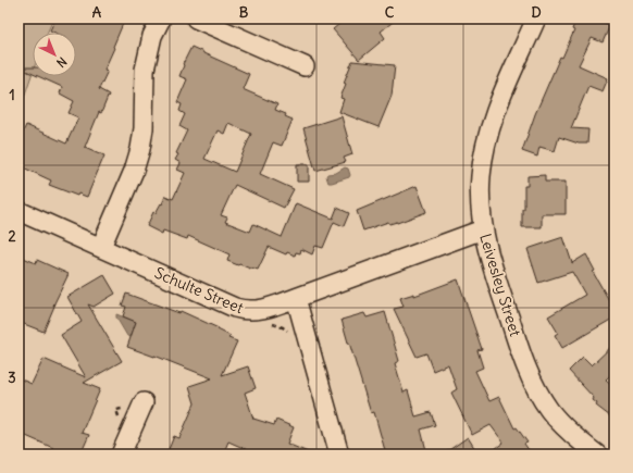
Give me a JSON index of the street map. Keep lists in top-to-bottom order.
{
  "streets": {
    "street": ["Leivesley Street", "Schulte Street"]
  },
  "crossings": [
    ["Leivesley Street", "Schulte Street"]
  ],
  "north": "bottom right",
  "grid": {
    "columns": [
      "A",
      "B",
      "C",
      "D"
    ],
    "rows": ["1", "2", "3"]
  }
}
